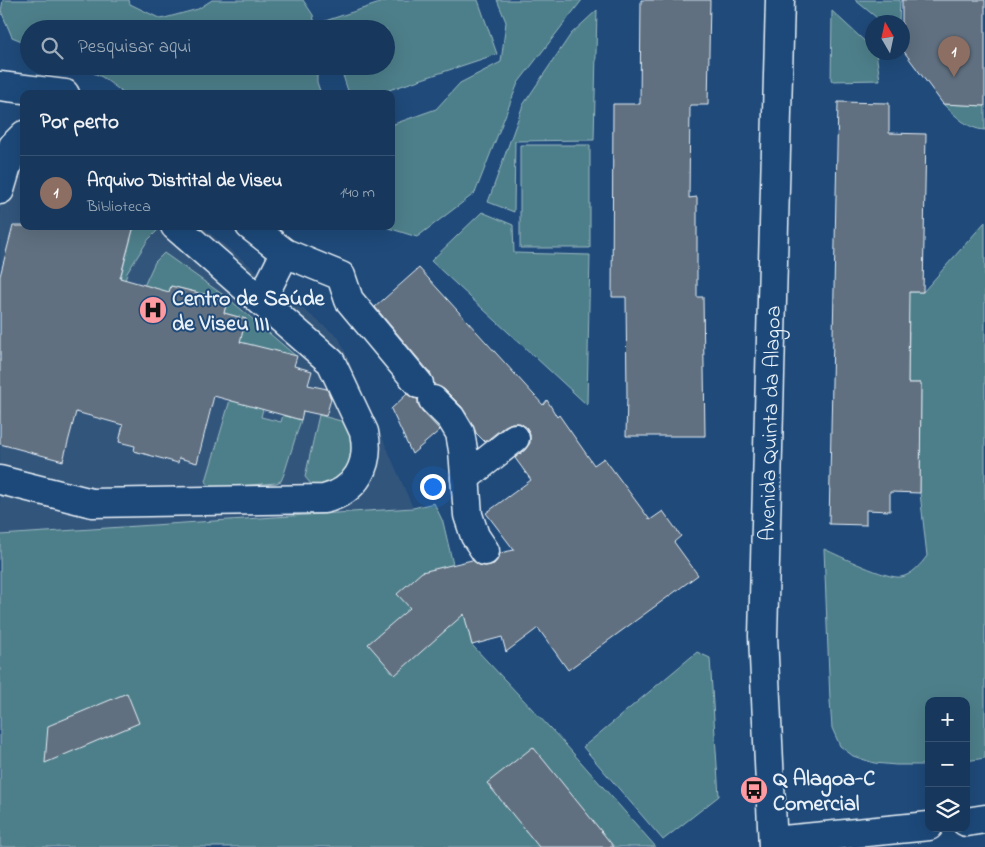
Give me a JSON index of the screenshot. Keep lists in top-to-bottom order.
{
  "streets": {
    "street": ["Avenida Quinta da Alagoa"]
  },
  "places": {
    "hospital": ["Centro de Saúde de Viseu III"],
    "bus stop": ["Q Alagoa-C Comercial"]
  },
  "north": "top",
  "page": {
    "search": "Pesquisar aqui",
    "pins": "1",
    "heading": "Por perto",
    "list": [
      {
        "mark": "1",
        "name": "Arquivo Distrital de Viseu",
        "note": "Biblioteca",
        "value": "140 m"
      }
    ],
    "map_buttons": ["+", "−"]
  }
}
